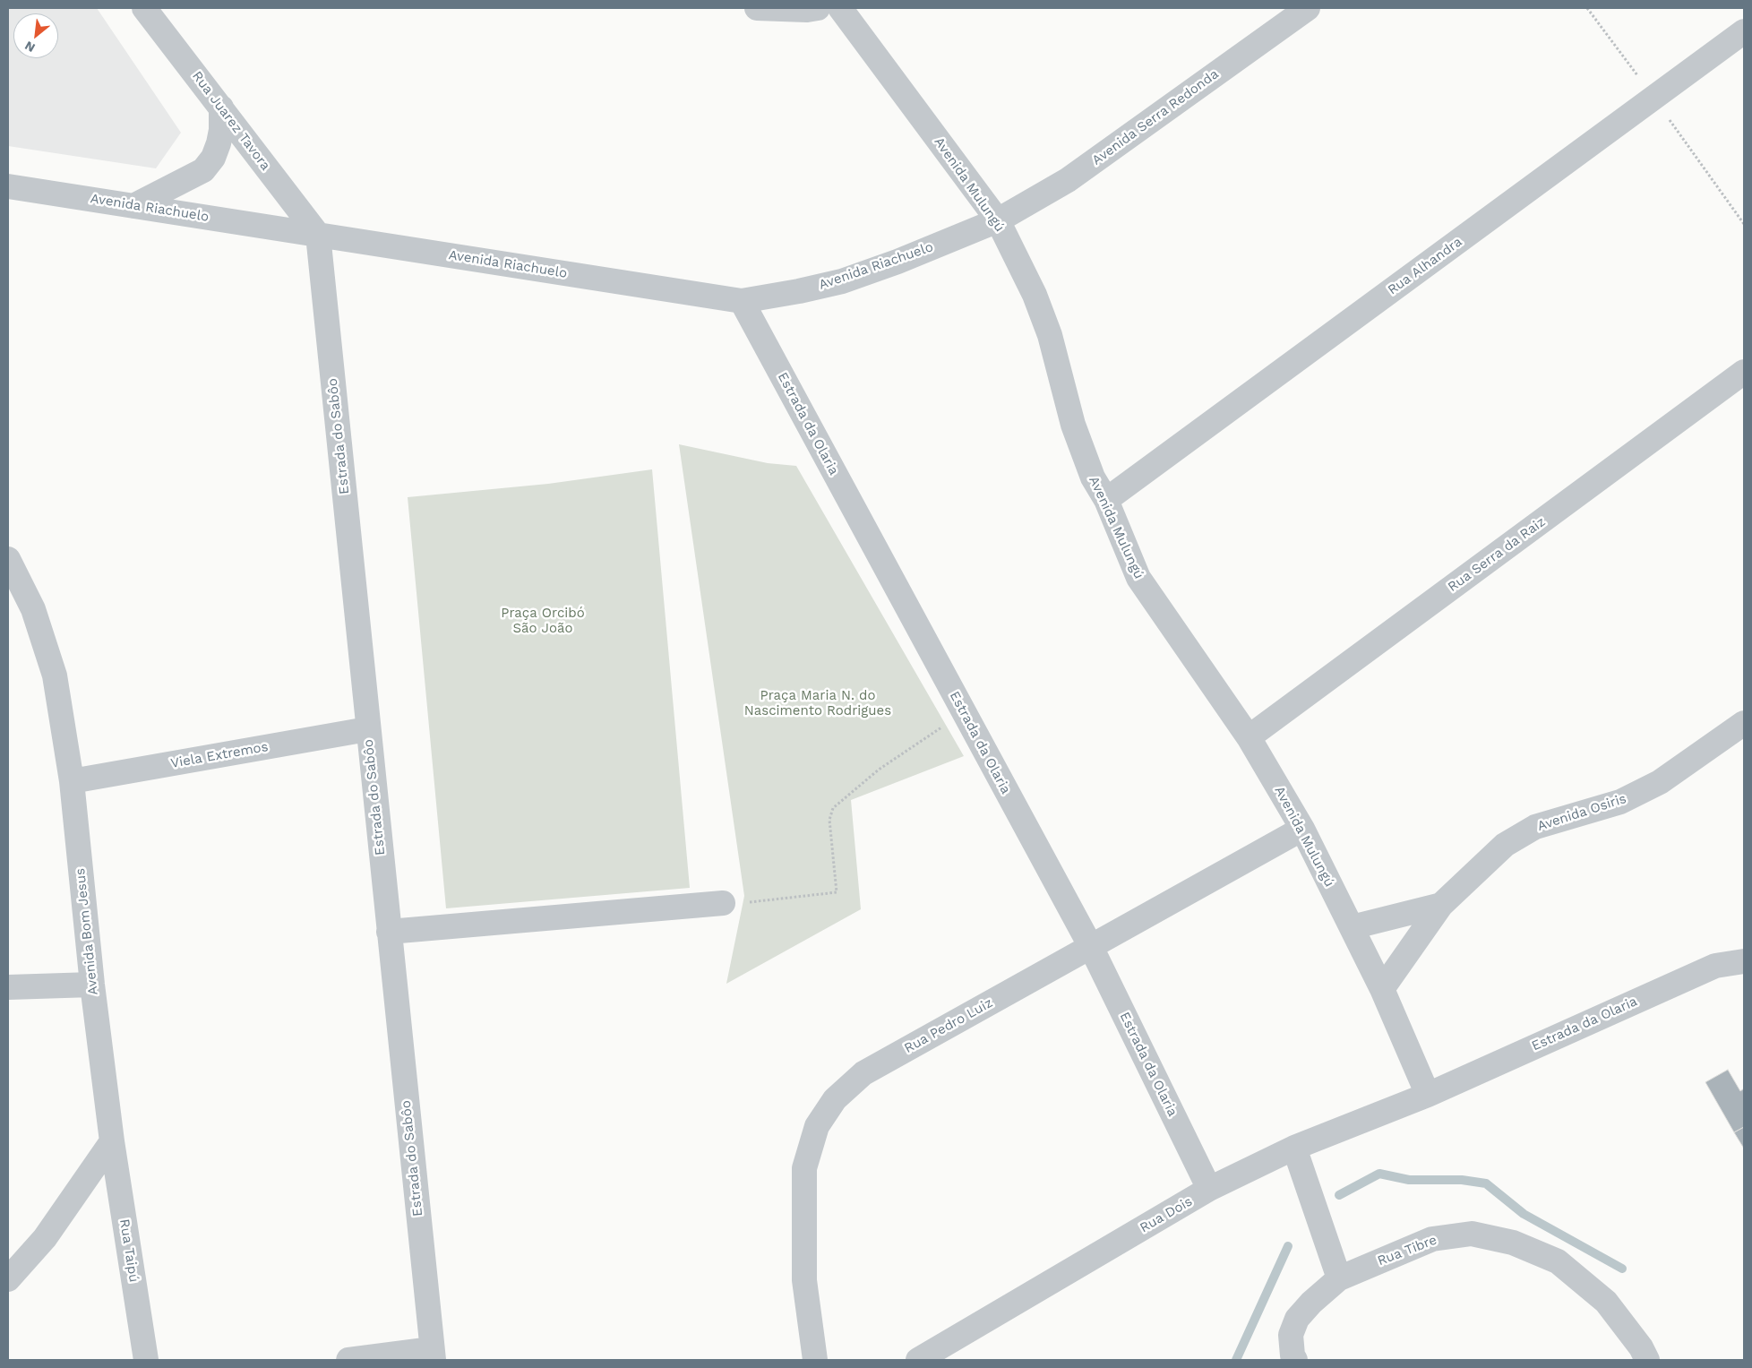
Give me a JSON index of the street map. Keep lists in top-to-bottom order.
{
  "streets": {
    "street": [
      "Avenida Serra Redonda",
      "Rua Juarez Tavora",
      "Avenida Mulungú",
      "Avenida Riachuelo",
      "Rua Alhandra",
      "Estrada da Olaria",
      "Estrada do Sabôo",
      "Rua Serra da Raiz",
      "Viela Extremos",
      "Avenida Osiris",
      "Avenida Bom Jesus",
      "Rua Pedro Luiz",
      "Rua Dois",
      "Rua Taipú",
      "Rua Tibre"
    ]
  },
  "crossings": [
    ["Avenida Serra Redonda", "Avenida Mulungú"],
    ["Avenida Serra Redonda", "Avenida Riachuelo"],
    ["Rua Juarez Tavora", "Avenida Riachuelo"],
    ["Rua Juarez Tavora", "Estrada do Sabôo"],
    ["Avenida Mulungú", "Avenida Riachuelo"],
    ["Avenida Mulungú", "Rua Alhandra"],
    ["Avenida Mulungú", "Estrada da Olaria"],
    ["Avenida Mulungú", "Rua Serra da Raiz"],
    ["Avenida Mulungú", "Avenida Osiris"],
    ["Avenida Mulungú", "Rua Pedro Luiz"],
    ["Avenida Mulungú", "Rua Dois"],
    ["Avenida Riachuelo", "Estrada da Olaria"],
    ["Avenida Riachuelo", "Estrada do Sabôo"],
    ["Estrada da Olaria", "Rua Pedro Luiz"],
    ["Estrada da Olaria", "Rua Dois"],
    ["Estrada do Sabôo", "Viela Extremos"],
    ["Viela Extremos", "Avenida Bom Jesus"],
    ["Avenida Bom Jesus", "Rua Taipú"]
  ],
  "parks": ["Praça Orcibó São João", "Praça Maria N. do Nascimento Rodrigues"],
  "north": "bottom left"
}
